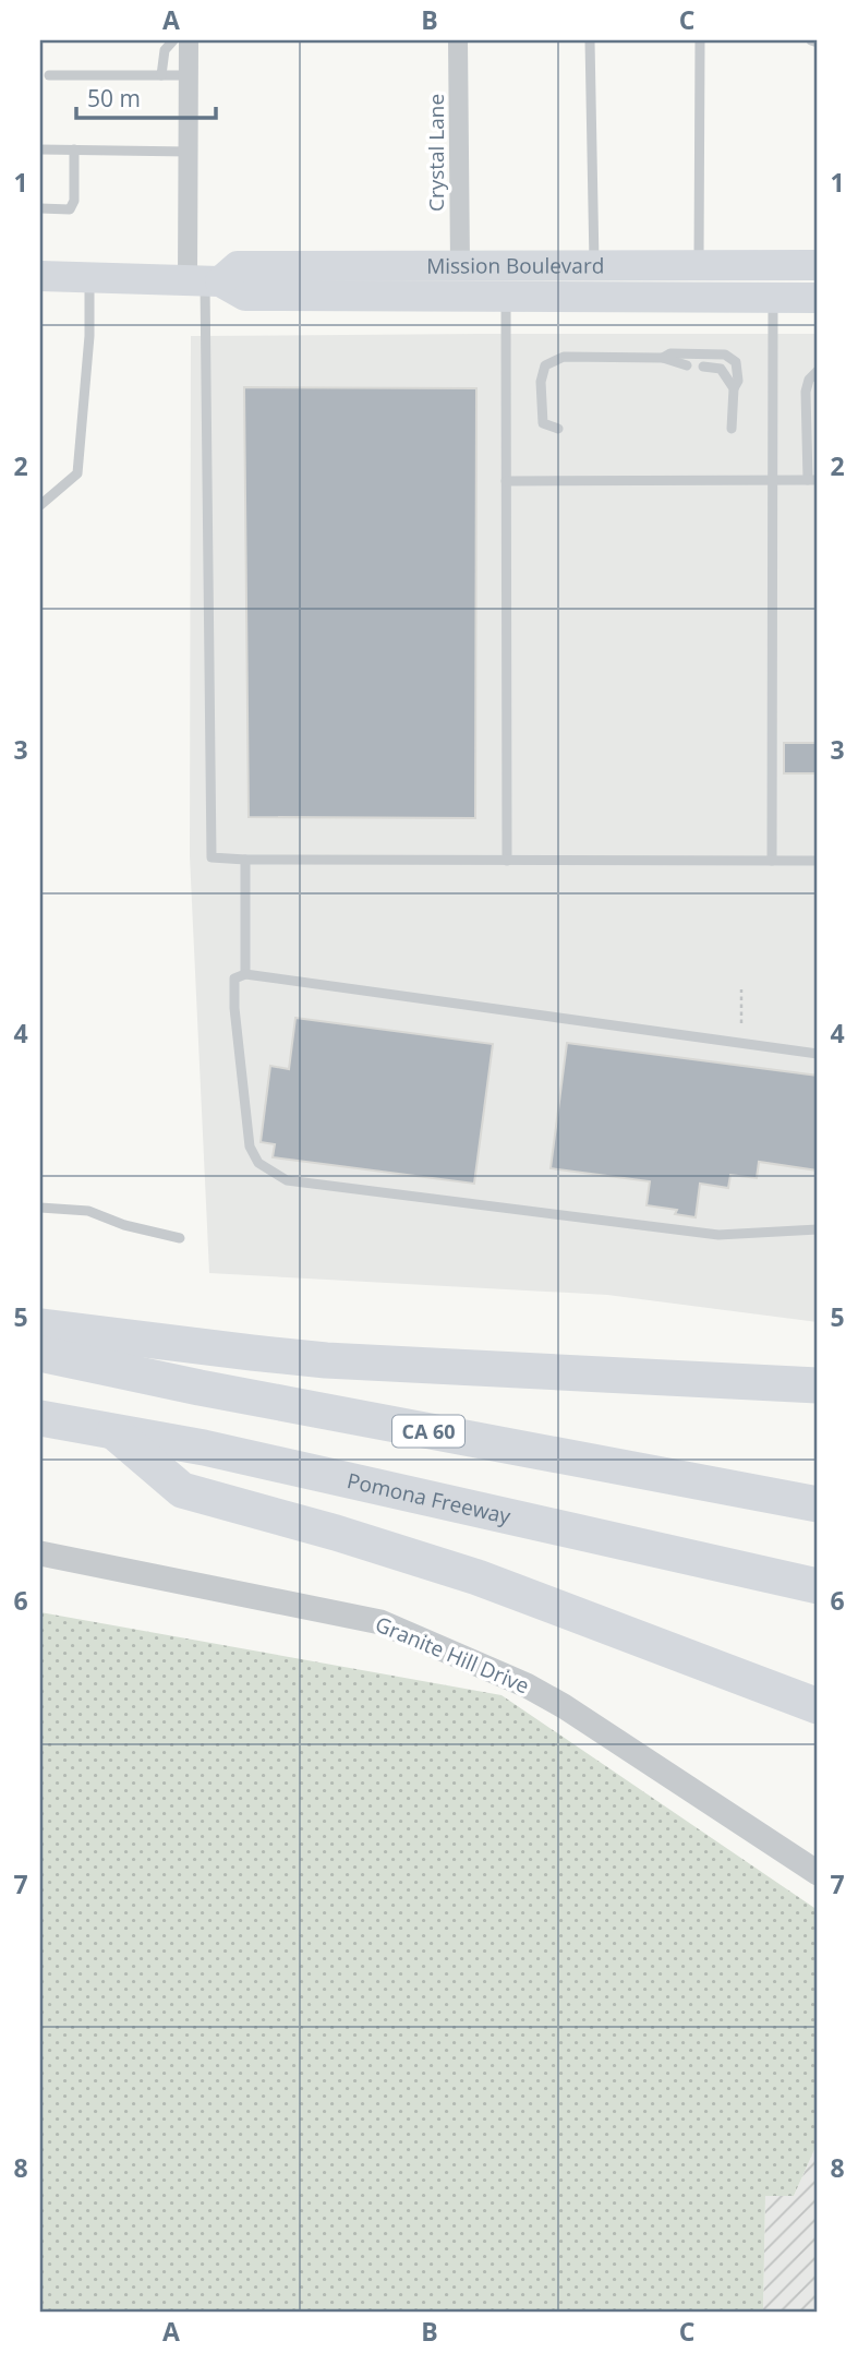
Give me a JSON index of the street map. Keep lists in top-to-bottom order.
{
  "streets": {
    "highway": ["CA 60", "Pomona Freeway"],
    "main road": ["Mission Boulevard"],
    "street": ["Crystal Lane", "Granite Hill Drive"]
  },
  "crossings": [
    ["Crystal Lane", "Mission Boulevard"]
  ],
  "scale_bar": "50 m",
  "grid": {
    "columns": ["A", "B", "C"],
    "rows": [
      "1",
      "2",
      "3",
      "4",
      "5",
      "6",
      "7",
      "8"
    ]
  }
}
